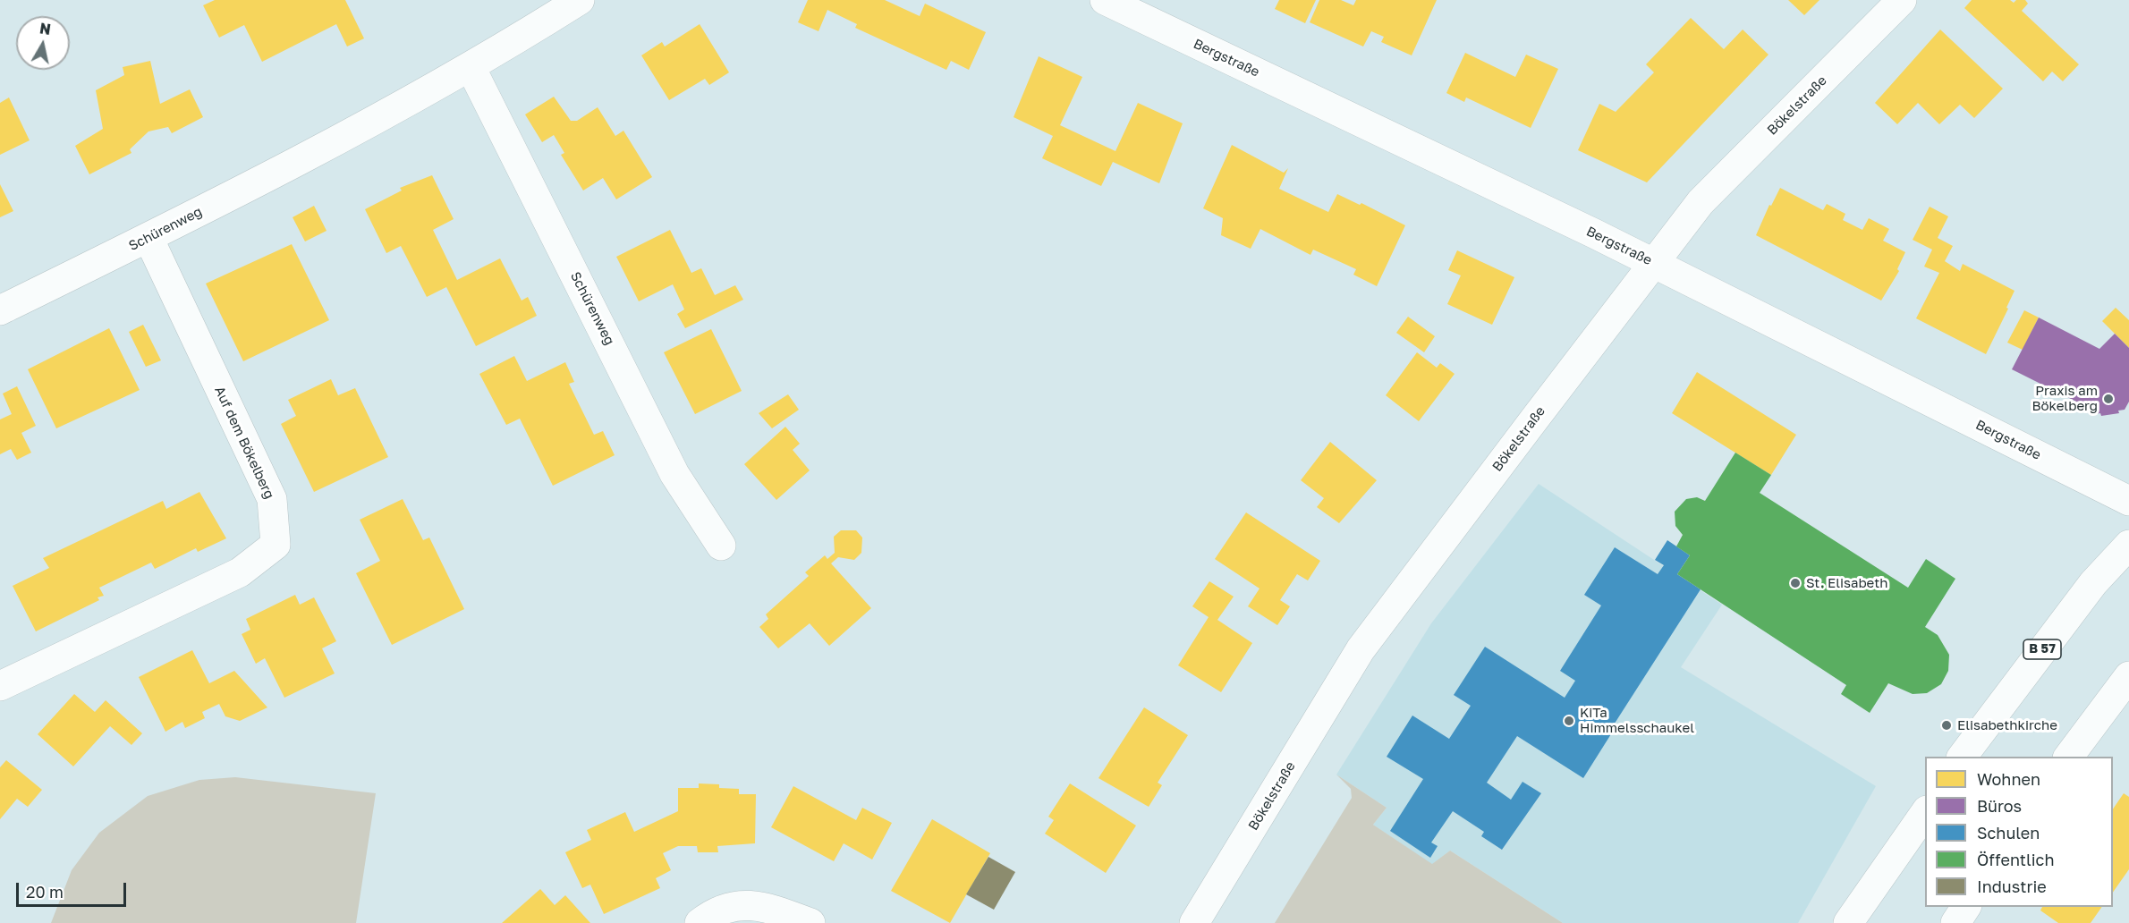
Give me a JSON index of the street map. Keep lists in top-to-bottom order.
{
  "streets": {
    "street": [
      "Bergstraße",
      "Bökelstraße",
      "Schürenweg",
      "Auf dem Bökelberg",
      "B 57"
    ]
  },
  "crossings": [
    ["Bergstraße", "Bökelstraße"],
    ["Schürenweg", "Auf dem Bökelberg"]
  ],
  "places": [
    "Praxis am Bökelberg",
    "St. Elisabeth",
    "KiTa Himmelsschaukel",
    "Elisabethkirche"
  ],
  "legend": [
    "Wohnen",
    "Büros",
    "Schulen",
    "Öffentlich",
    "Industrie"
  ],
  "scale_bar": "20 m",
  "north": "top"
}
